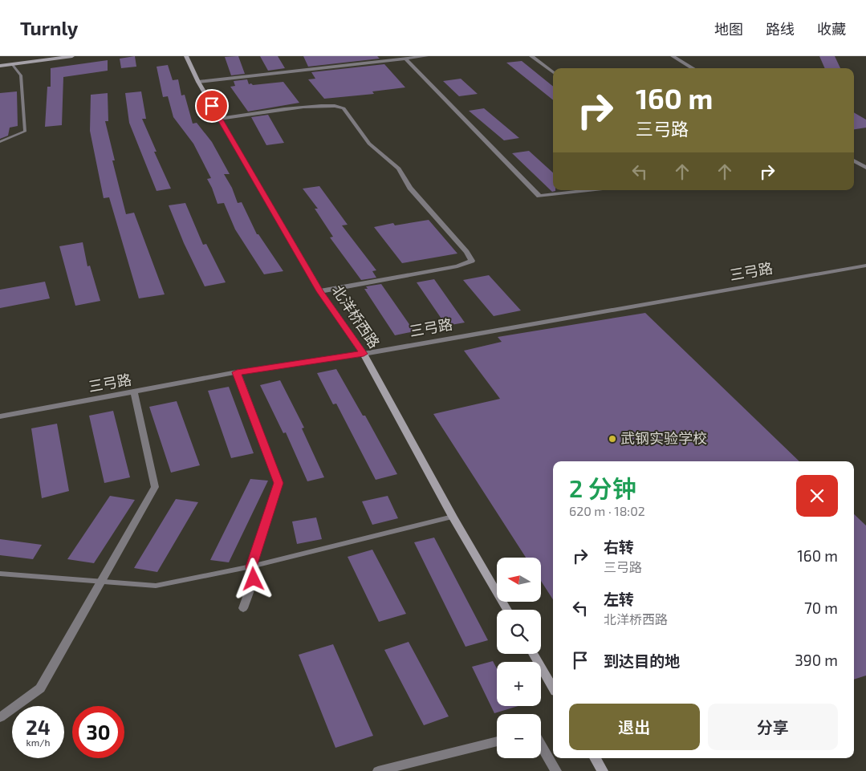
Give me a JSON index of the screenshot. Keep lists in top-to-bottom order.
{
  "streets": {
    "main road": ["北洋桥西路"],
    "street": ["三弓路"]
  },
  "crossings": [
    ["三弓路", "北洋桥西路"]
  ],
  "places": ["武钢实验学校"],
  "north": "left",
  "page": {
    "header": "Turnly",
    "nav": ["地图", "路线", "收藏"],
    "turn": ["160 m", "三弓路"],
    "heading": ["2 分钟", "620 m · 18:02"],
    "list": [
      {
        "name": "右转",
        "note": "三弓路",
        "value": "160 m"
      },
      {
        "name": "左转",
        "note": "北洋桥西路",
        "value": "70 m"
      },
      {
        "name": "到达目的地",
        "value": "390 m"
      }
    ],
    "map_buttons": ["+", "−"],
    "buttons": ["退出", "分享"],
    "speed": "24 km/h",
    "limit": "30"
  }
}
